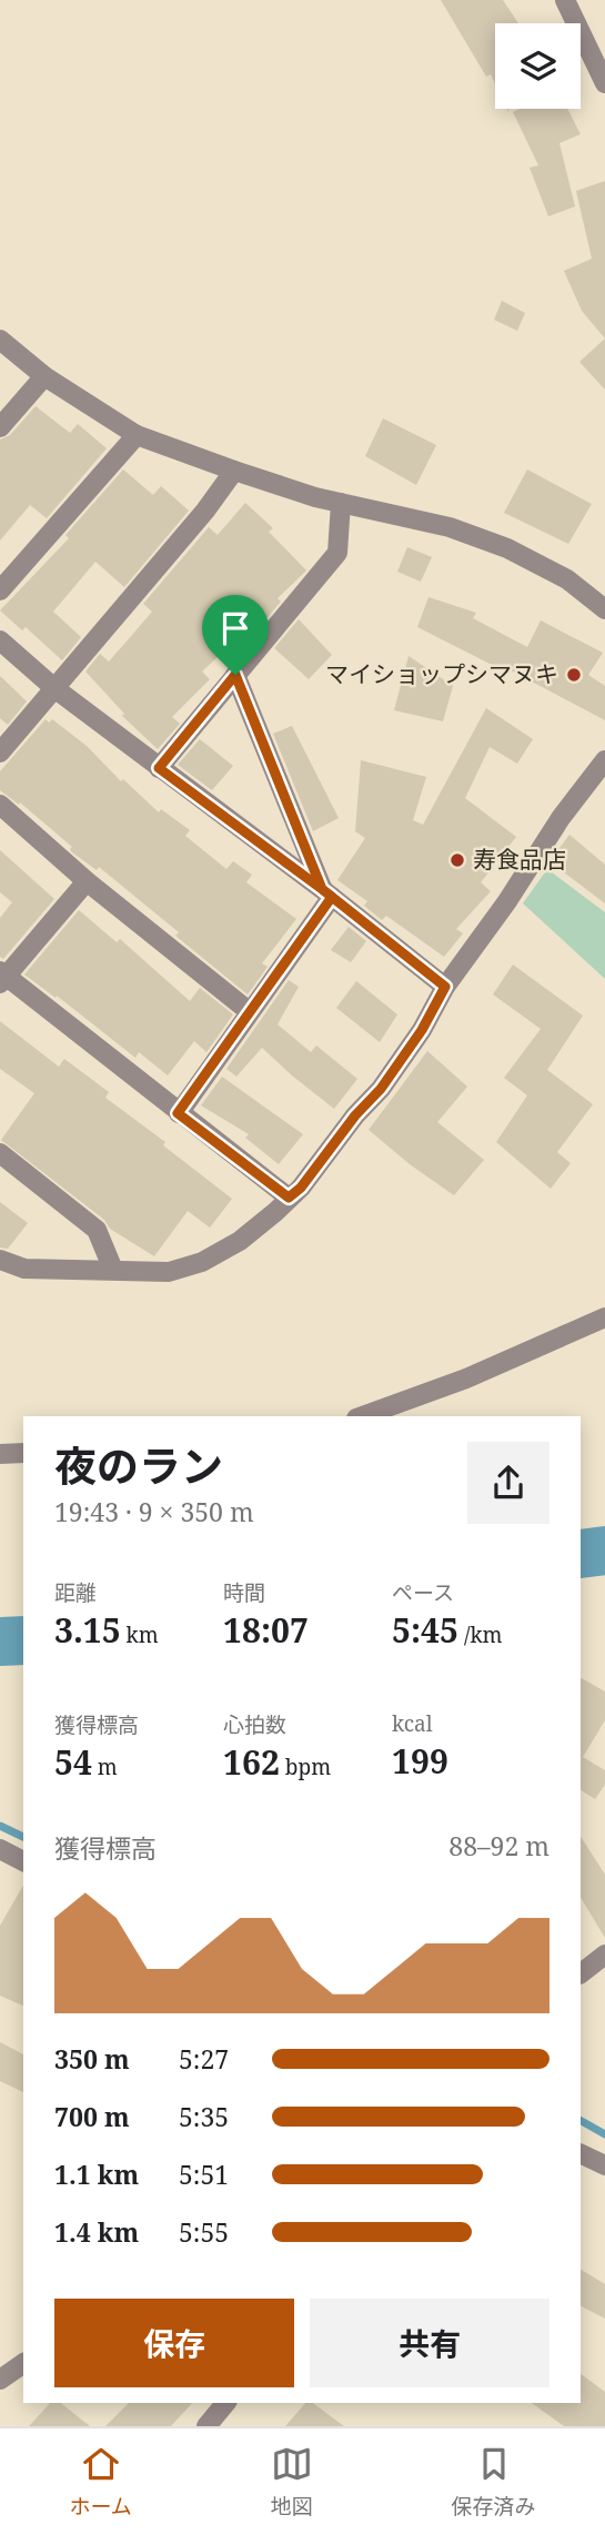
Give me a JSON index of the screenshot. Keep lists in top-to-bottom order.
{
  "places": ["マイショップシマヌキ", "寿食品店"],
  "page": {
    "heading": ["夜のラン", "19:43 · 9 × 350 m"],
    "stats": [
      ["距離", "3.15 km"],
      ["時間", "18:07"],
      ["ペース", "5:45 /km"],
      ["獲得標高", "54 m"],
      ["心拍数", "162 bpm"],
      ["kcal", "199"]
    ],
    "chart": ["獲得標高", "88–92 m"],
    "list": [
      {
        "name": "350 m",
        "note": "5:27"
      },
      {
        "name": "700 m",
        "note": "5:35"
      },
      {
        "name": "1.1 km",
        "note": "5:51"
      },
      {
        "name": "1.4 km",
        "note": "5:55"
      }
    ],
    "buttons": ["保存", "共有"],
    "tabs": ["ホーム", "地図", "保存済み"]
  }
}
